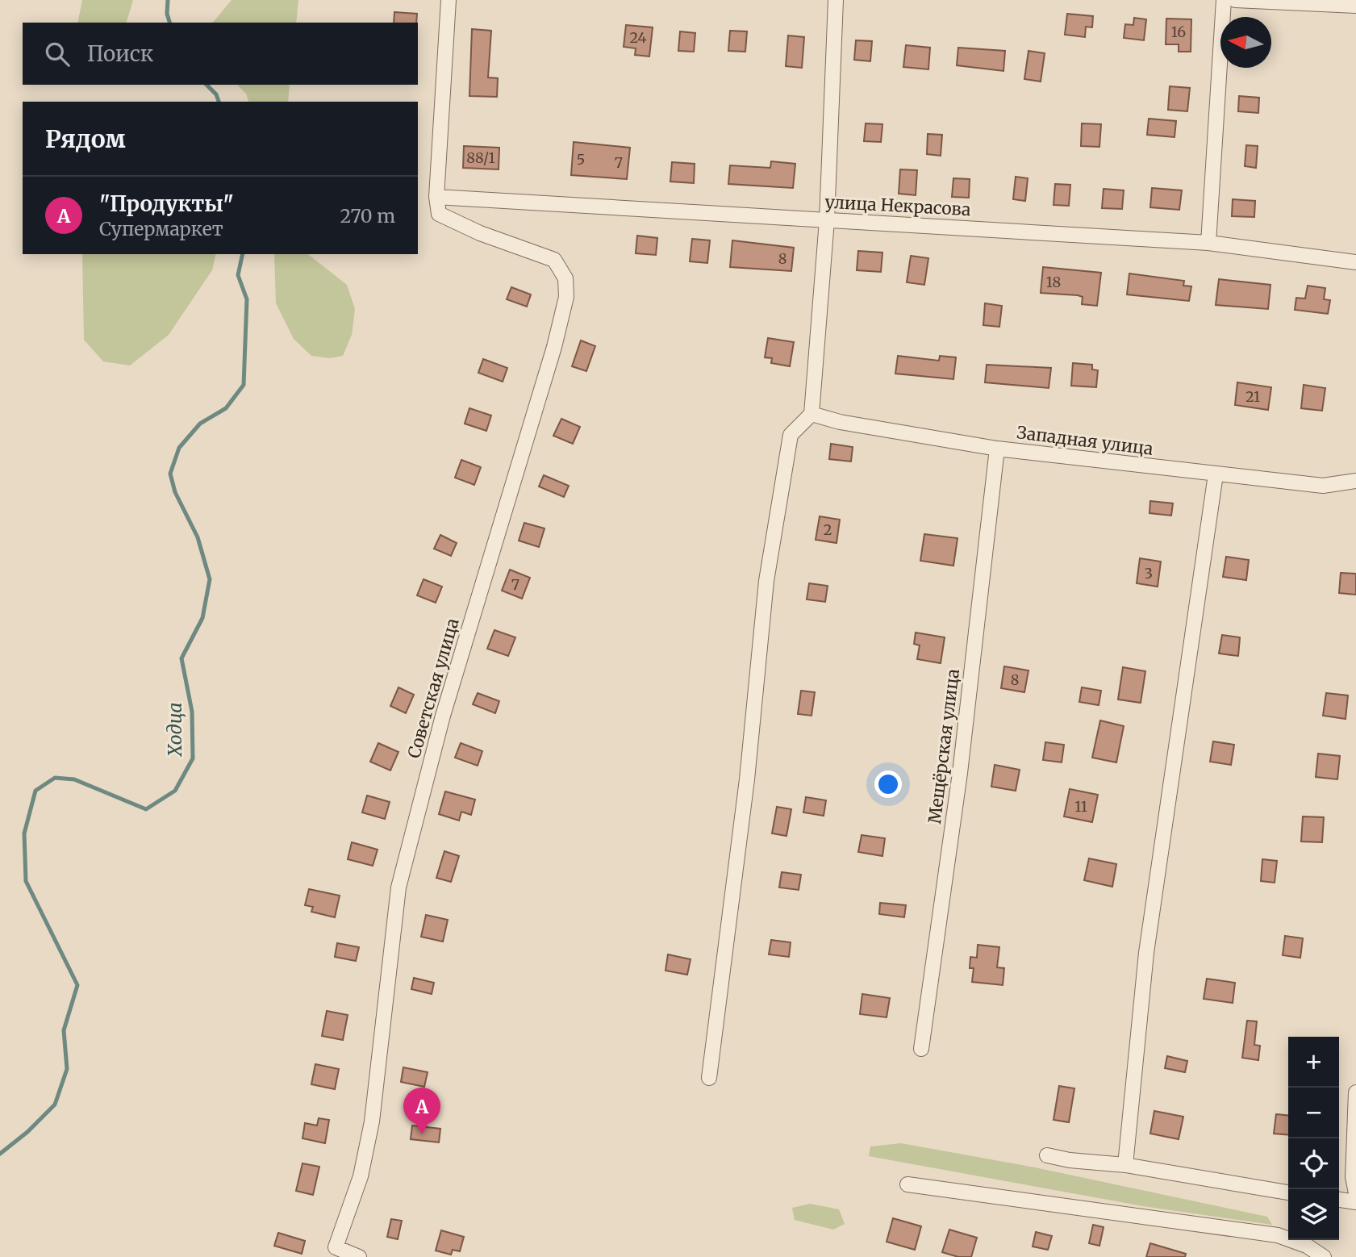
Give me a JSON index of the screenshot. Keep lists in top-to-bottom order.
{
  "streets": {
    "street": [
      "улица Некрасова",
      "Западная улица",
      "Советская улица",
      "Мещёрская улица"
    ]
  },
  "crossings": [
    ["улица Некрасова", "Советская улица"],
    ["Западная улица", "Мещёрская улица"]
  ],
  "water": ["Ходца"],
  "house_numbers": [
    "16",
    "24",
    "88/1",
    "5",
    "7",
    "8",
    "18",
    "21",
    "2",
    "3",
    "7",
    "8",
    "11"
  ],
  "north": "left",
  "page": {
    "search": "Поиск",
    "heading": "Рядом",
    "list": [
      {
        "mark": "A",
        "name": "\"Продукты\"",
        "note": "Супермаркет",
        "value": "270 m"
      }
    ],
    "map_buttons": ["+", "−"],
    "pins": "A"
  }
}
